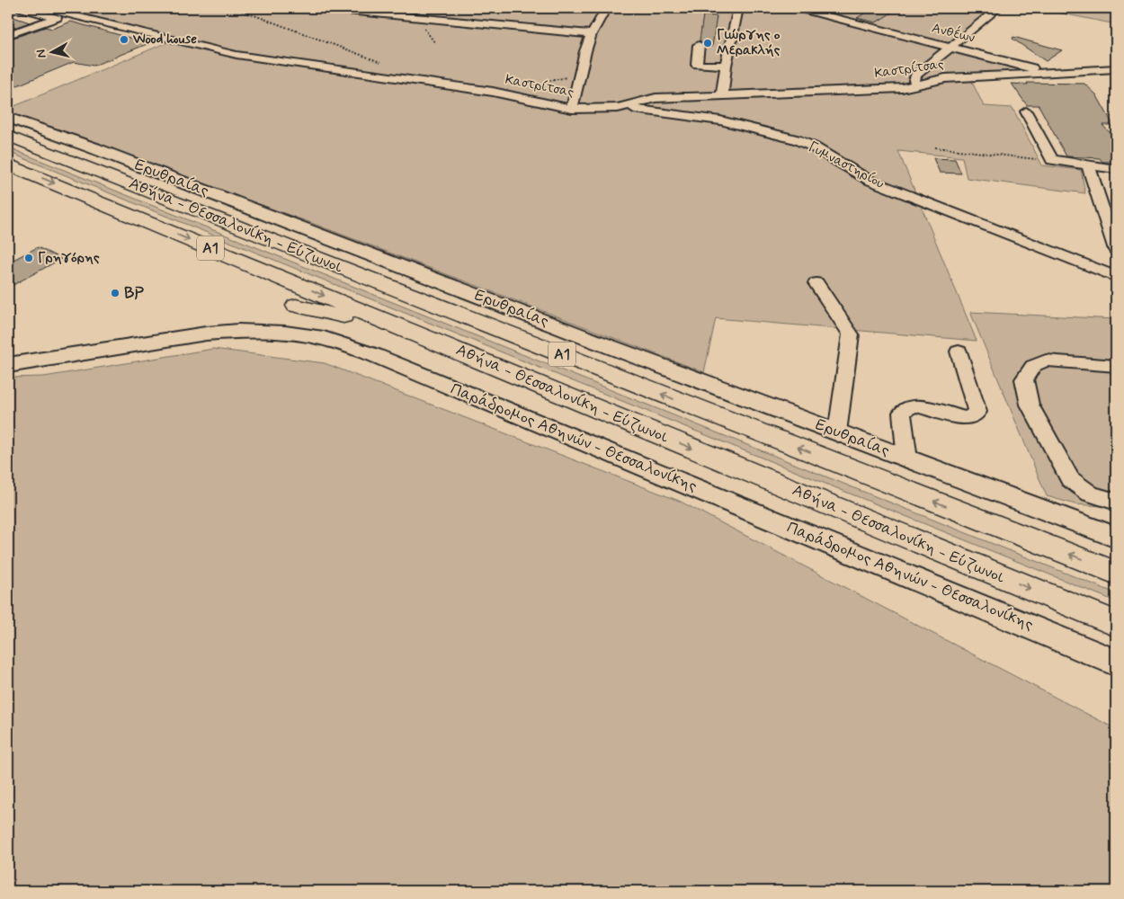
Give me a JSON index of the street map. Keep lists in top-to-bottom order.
{
  "streets": {
    "highway": ["Αθήνα - Θεσσαλονίκη - Εύζωνοι", "Α1"],
    "main road": ["Ερυθραίας", "Παράδρομος Αθηνών - Θεσσαλονίκης"],
    "street": ["Ανθέων", "Καστρίτσας", "Γυμναστηρίου"]
  },
  "crossings": [
    ["Ανθέων", "Καστρίτσας"],
    ["Καστρίτσας", "Γυμναστηρίου"]
  ],
  "places": [
    "Wood house",
    "Γιώργης ο Μερακλής",
    "Γρηγόρης",
    "BP"
  ],
  "north": "left"
}
